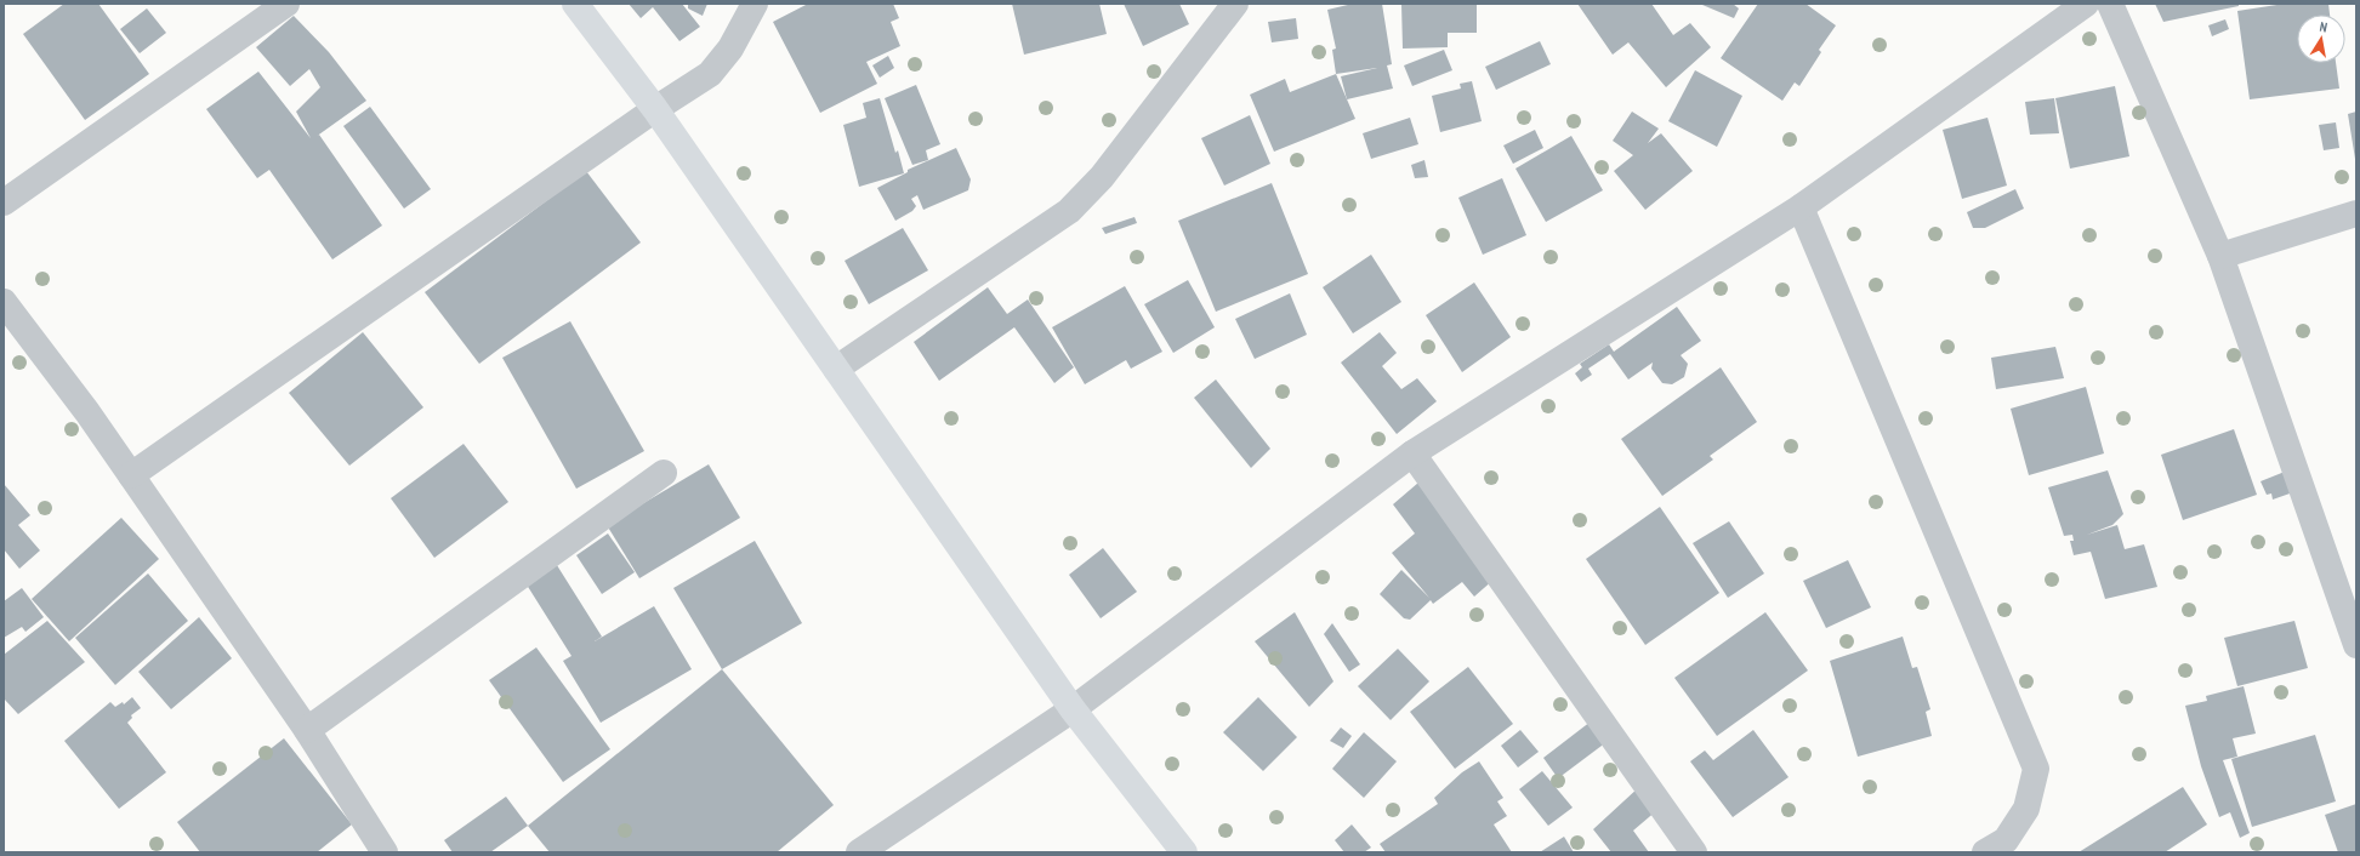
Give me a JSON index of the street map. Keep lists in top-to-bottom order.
{
  "north": "top"
}
